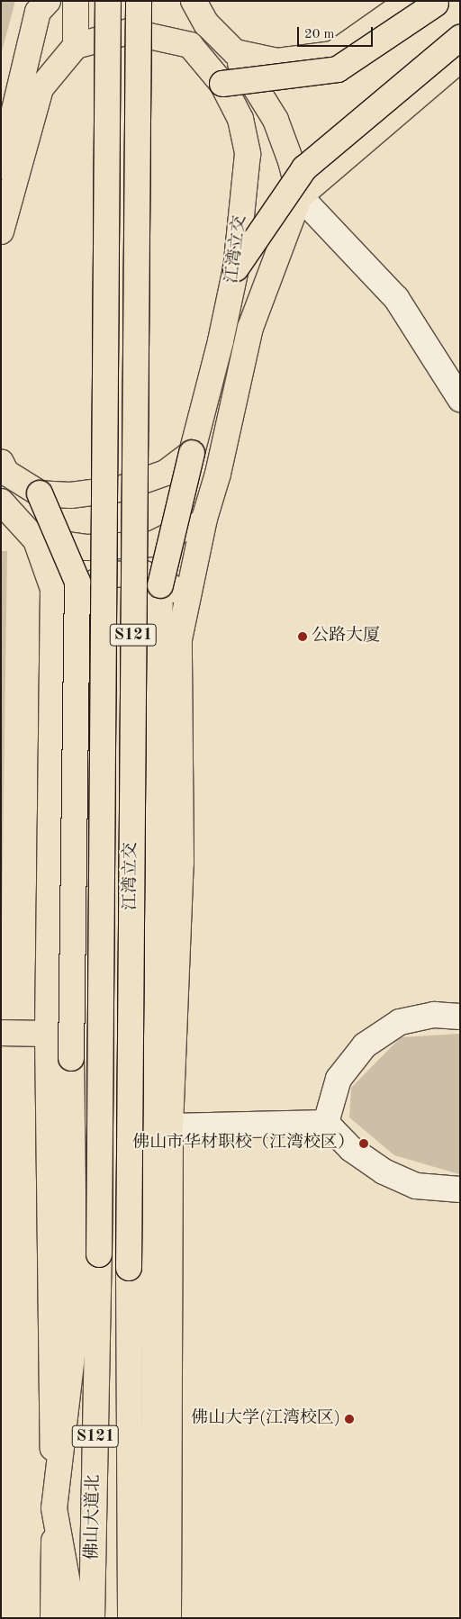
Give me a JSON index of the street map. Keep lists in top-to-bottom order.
{
  "streets": {
    "main road": ["江湾立交", "S121", "佛山大道北"]
  },
  "places": ["公路大厦", "佛山市华材职校（江湾校区）", "佛山大学(江湾校区)"],
  "scale_bar": "20 m"
}
